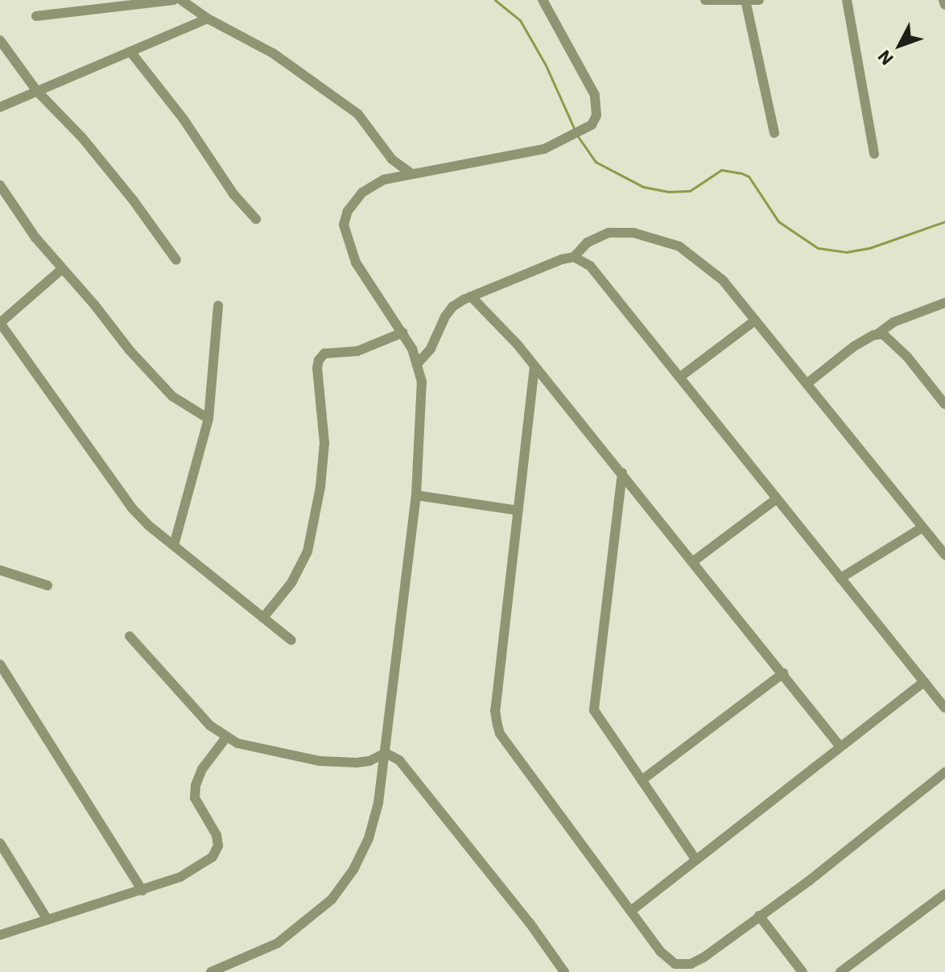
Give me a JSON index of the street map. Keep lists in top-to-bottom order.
{
  "north": "bottom left"
}
